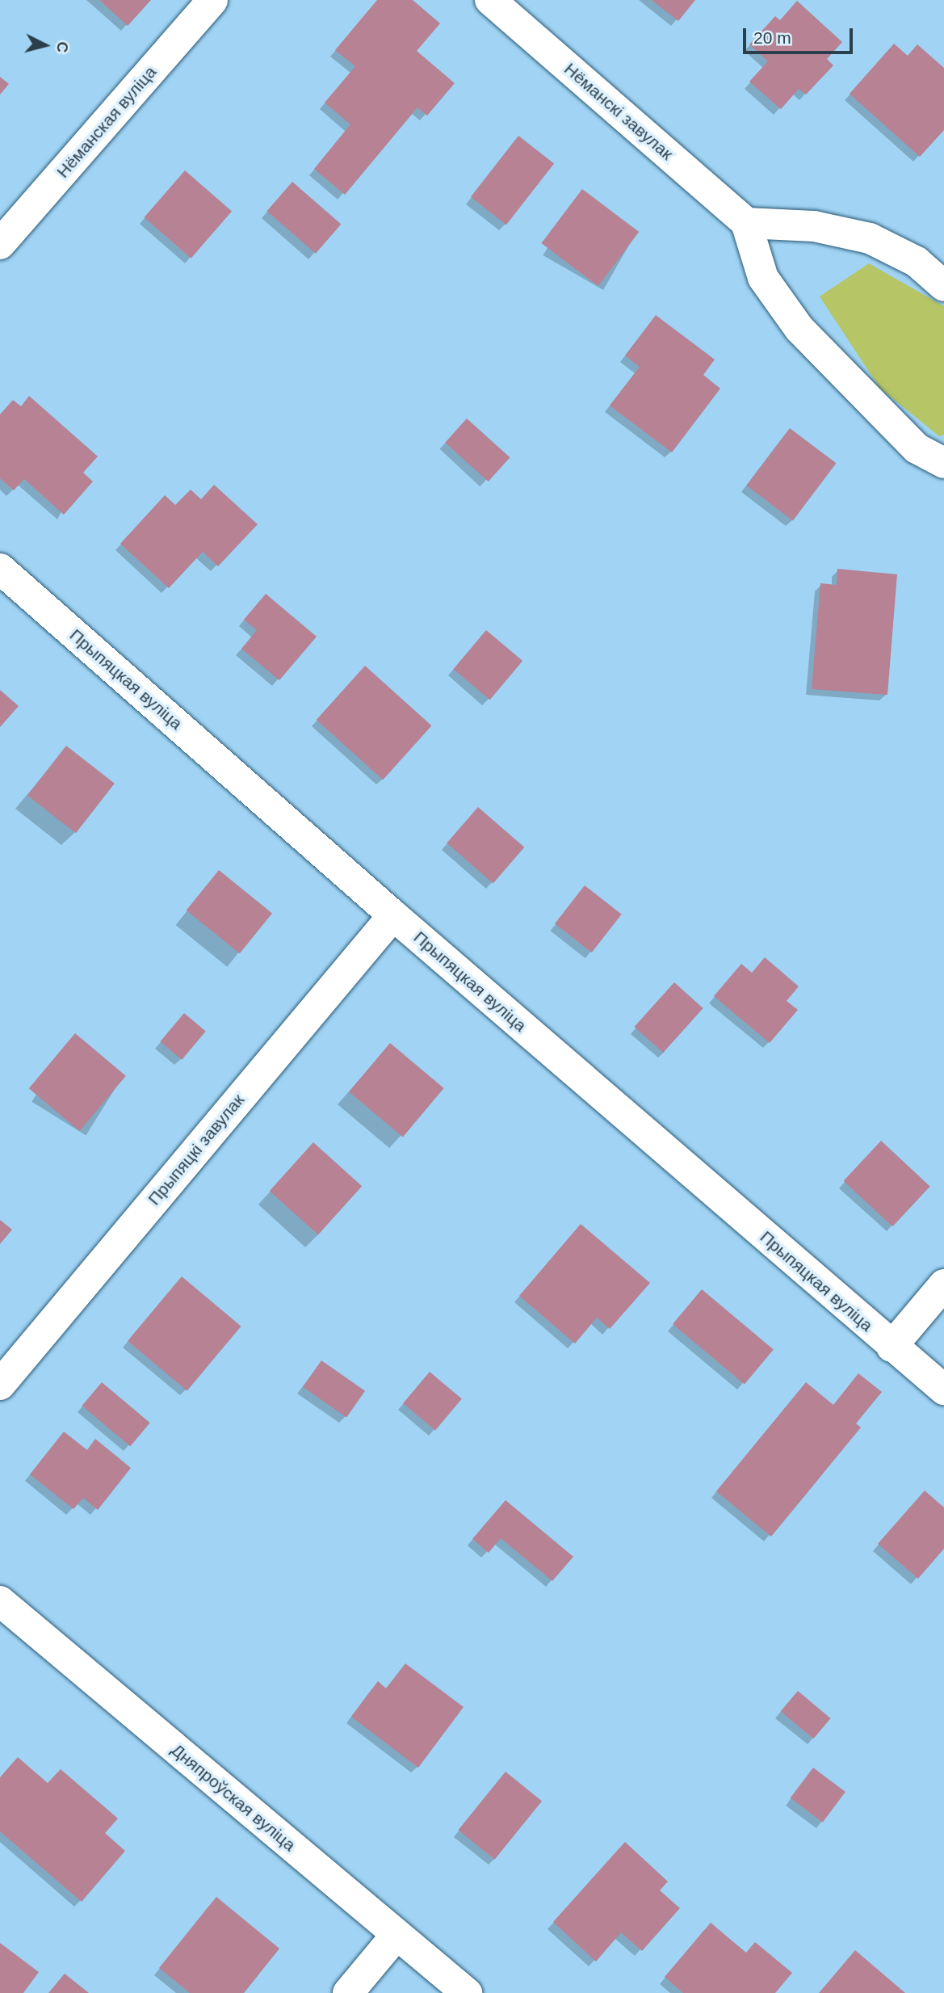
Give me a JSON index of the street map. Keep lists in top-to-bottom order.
{
  "streets": {
    "street": [
      "Нёманскі завулак",
      "Нёманская вуліца",
      "Прыпяцкая вуліца",
      "Прыпяцкі завулак",
      "Дняпроўская вуліца"
    ]
  },
  "crossings": [
    ["Прыпяцкая вуліца", "Прыпяцкі завулак"]
  ],
  "scale_bar": "20 m",
  "north": "right"
}
